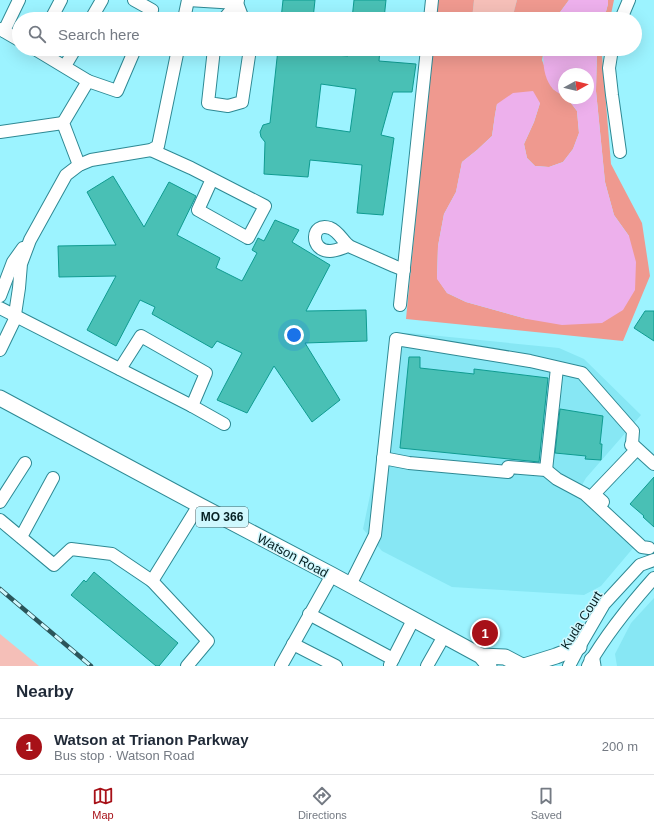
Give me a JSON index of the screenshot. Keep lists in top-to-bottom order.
{
  "streets": {
    "main road": ["MO 366", "Watson Road"],
    "street": ["Kuda Court"]
  },
  "north": "right",
  "page": {
    "search": "Search here",
    "pins": "1",
    "heading": "Nearby",
    "list": [
      {
        "mark": "1",
        "name": "Watson at Trianon Parkway",
        "note": "Bus stop · Watson Road",
        "value": "200 m"
      }
    ],
    "nav": ["Map", "Directions", "Saved"]
  }
}
